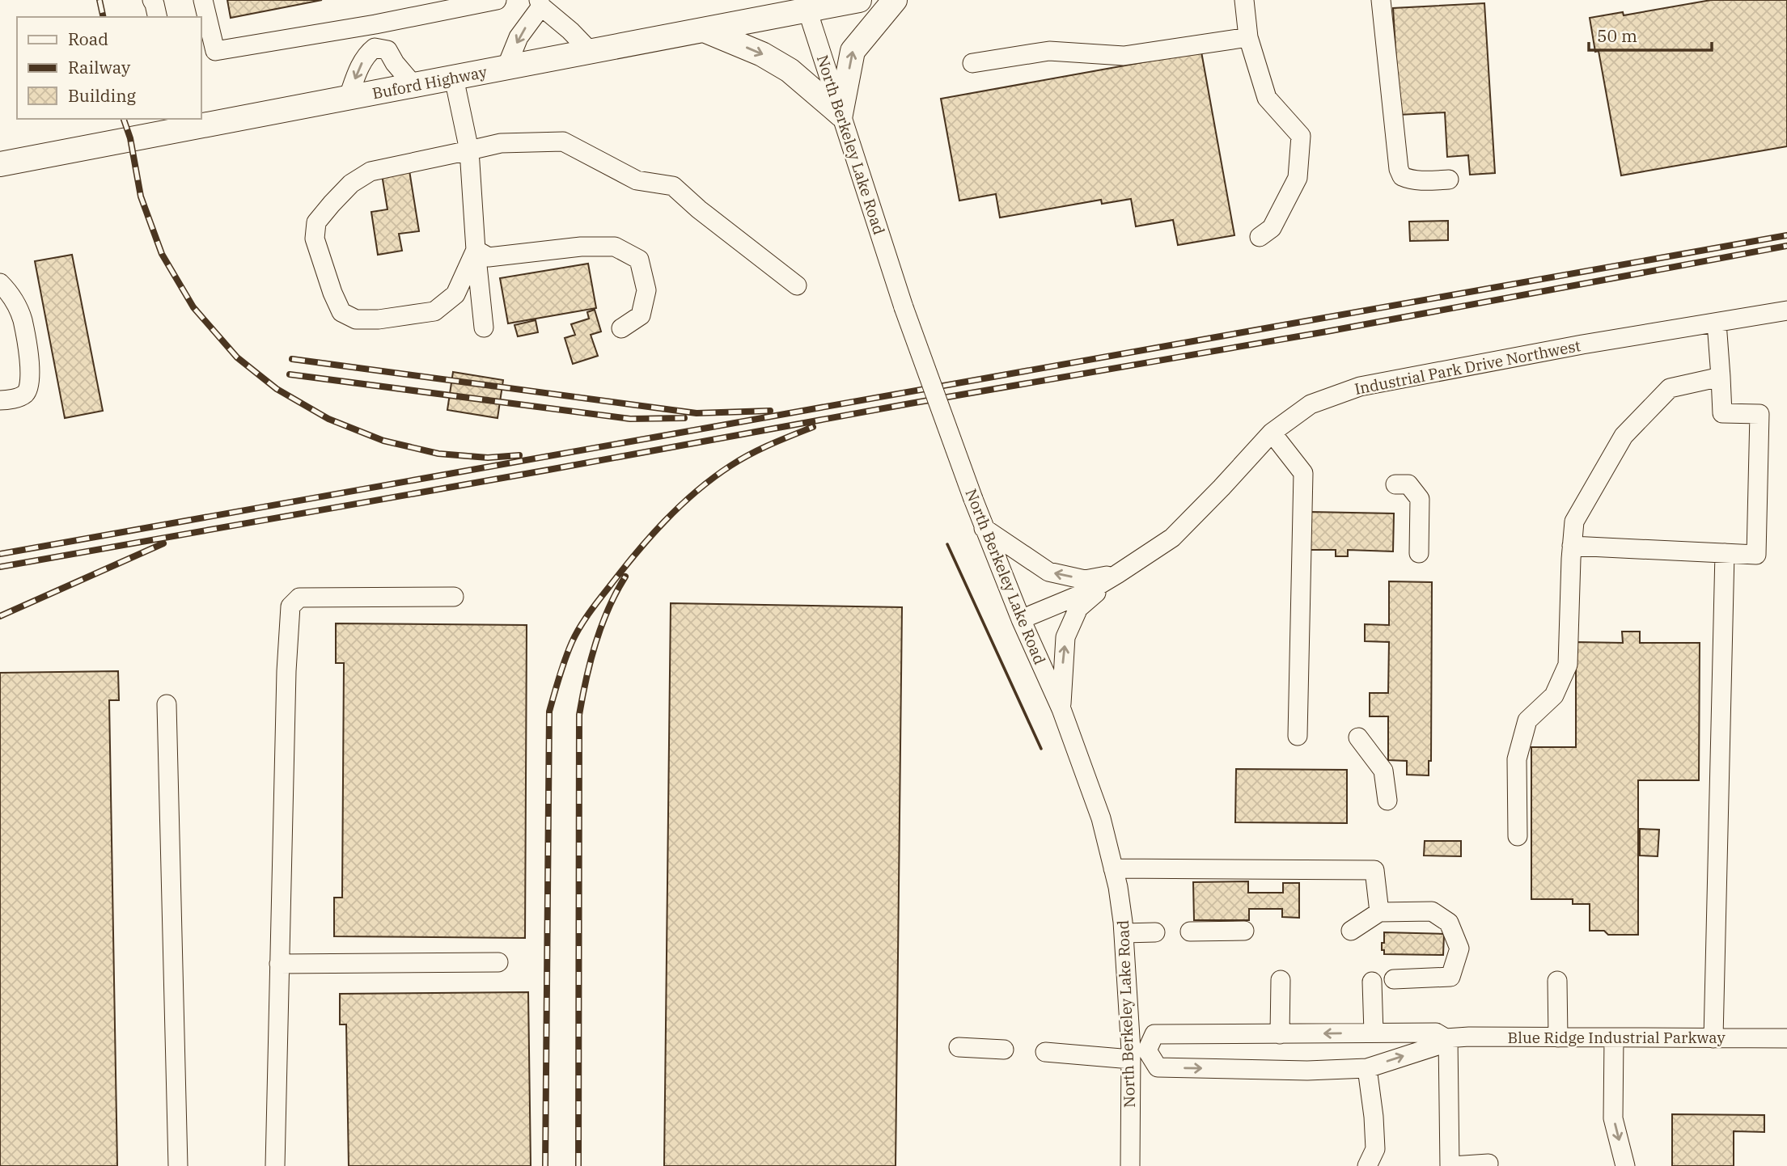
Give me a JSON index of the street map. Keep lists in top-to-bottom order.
{
  "streets": {
    "main road": ["Buford Highway"],
    "street": ["North Berkeley Lake Road", "Industrial Park Drive Northwest", "Blue Ridge Industrial Parkway"]
  },
  "crossings": [
    ["Buford Highway", "North Berkeley Lake Road"],
    ["North Berkeley Lake Road", "Industrial Park Drive Northwest"],
    ["North Berkeley Lake Road", "Blue Ridge Industrial Parkway"]
  ],
  "legend": ["Road", "Railway", "Building"],
  "scale_bar": "50 m"
}
